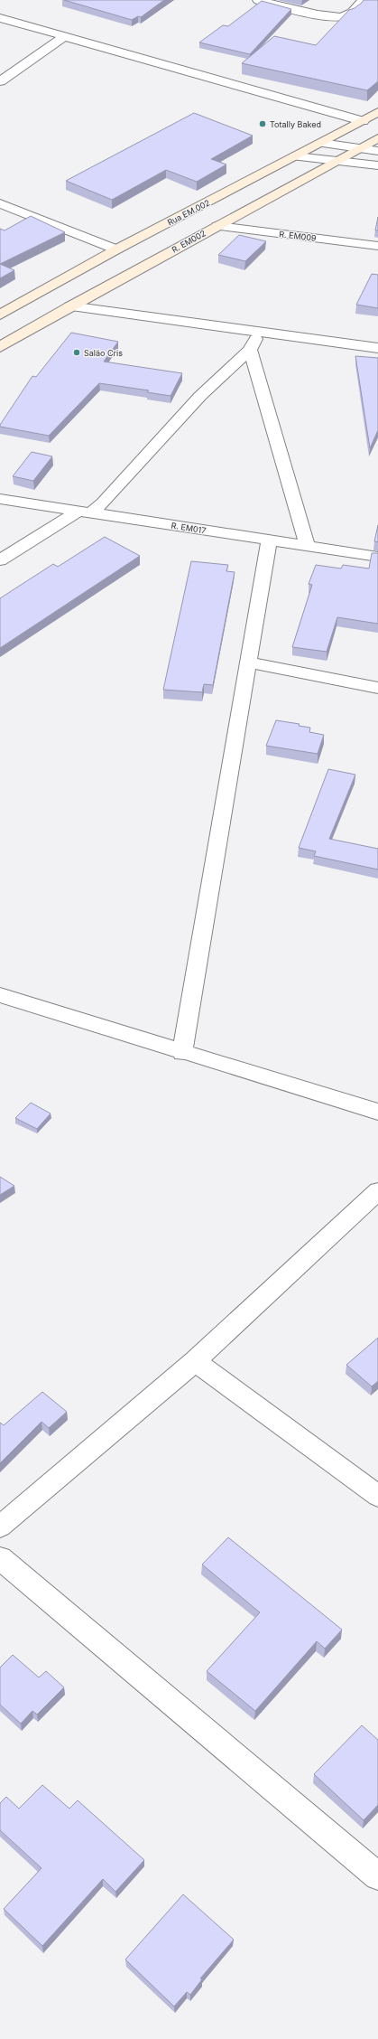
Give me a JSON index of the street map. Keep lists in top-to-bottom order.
{
  "streets": {
    "street": [
      "Rua EM.002",
      "R. EM009",
      "R. EM002",
      "R. EM017"
    ]
  },
  "crossings": [
    ["R. EM009", "R. EM002"]
  ],
  "places": ["Totally Baked", "Salão Cris"]
}
